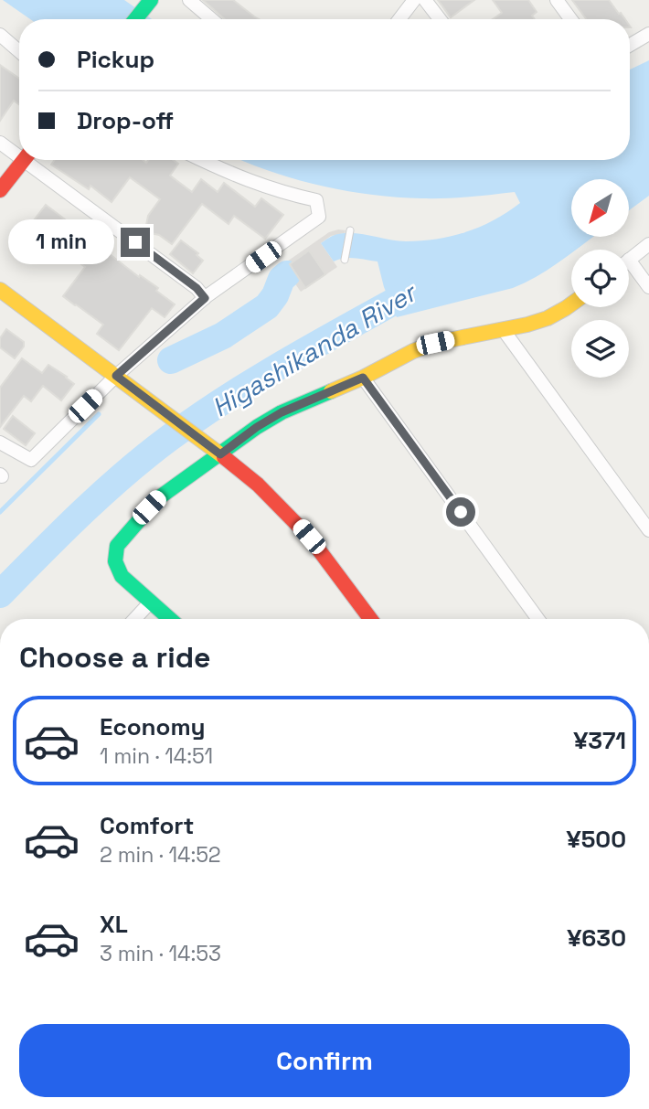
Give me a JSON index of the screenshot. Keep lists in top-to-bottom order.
{
  "water": ["Higashikanda River"],
  "north": "bottom left",
  "page": {
    "banner": ["Pickup", "Drop-off"],
    "bubble": "1 min",
    "heading": "Choose a ride",
    "list": [
      {
        "name": "Economy",
        "note": "1 min · 14:51",
        "value": "¥371"
      },
      {
        "name": "Comfort",
        "note": "2 min · 14:52",
        "value": "¥500"
      },
      {
        "name": "XL",
        "note": "3 min · 14:53",
        "value": "¥630"
      }
    ],
    "buttons": "Confirm"
  }
}
